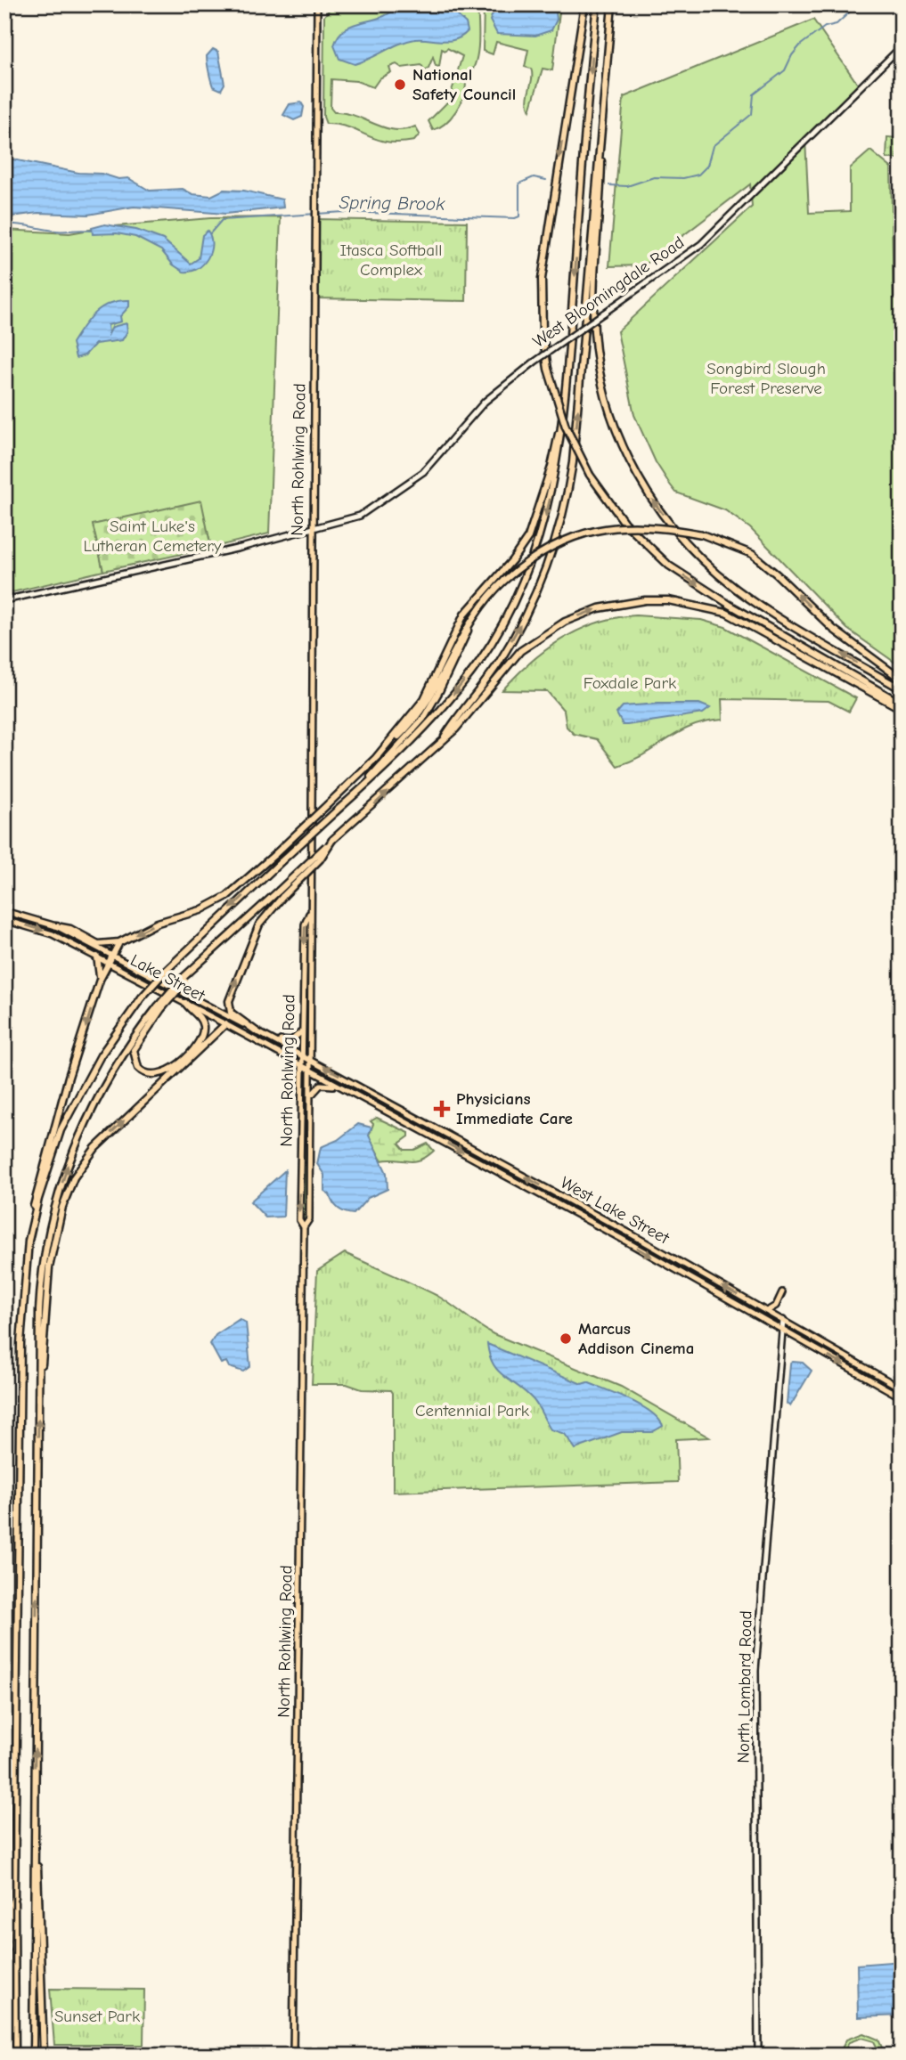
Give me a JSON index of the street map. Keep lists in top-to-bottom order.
{
  "streets": {
    "main road": ["North Rohlwing Road", "Lake Street", "West Lake Street"],
    "street": ["West Bloomingdale Road", "North Lombard Road"]
  },
  "crossings": [
    ["West Bloomingdale Road", "North Rohlwing Road"],
    ["North Rohlwing Road", "Lake Street"],
    ["North Rohlwing Road", "West Lake Street"],
    ["Lake Street", "West Lake Street"],
    ["West Lake Street", "North Lombard Road"]
  ],
  "water": ["Spring Brook"],
  "parks": [
    "Itasca Softball Complex",
    "Songbird Slough Forest Preserve",
    "Saint Luke's Lutheran Cemetery",
    "Foxdale Park",
    "Centennial Park",
    "Sunset Park"
  ],
  "places": {
    "other": ["National Safety Council", "Marcus Addison Cinema"],
    "health": ["Physicians Immediate Care"]
  }
}
